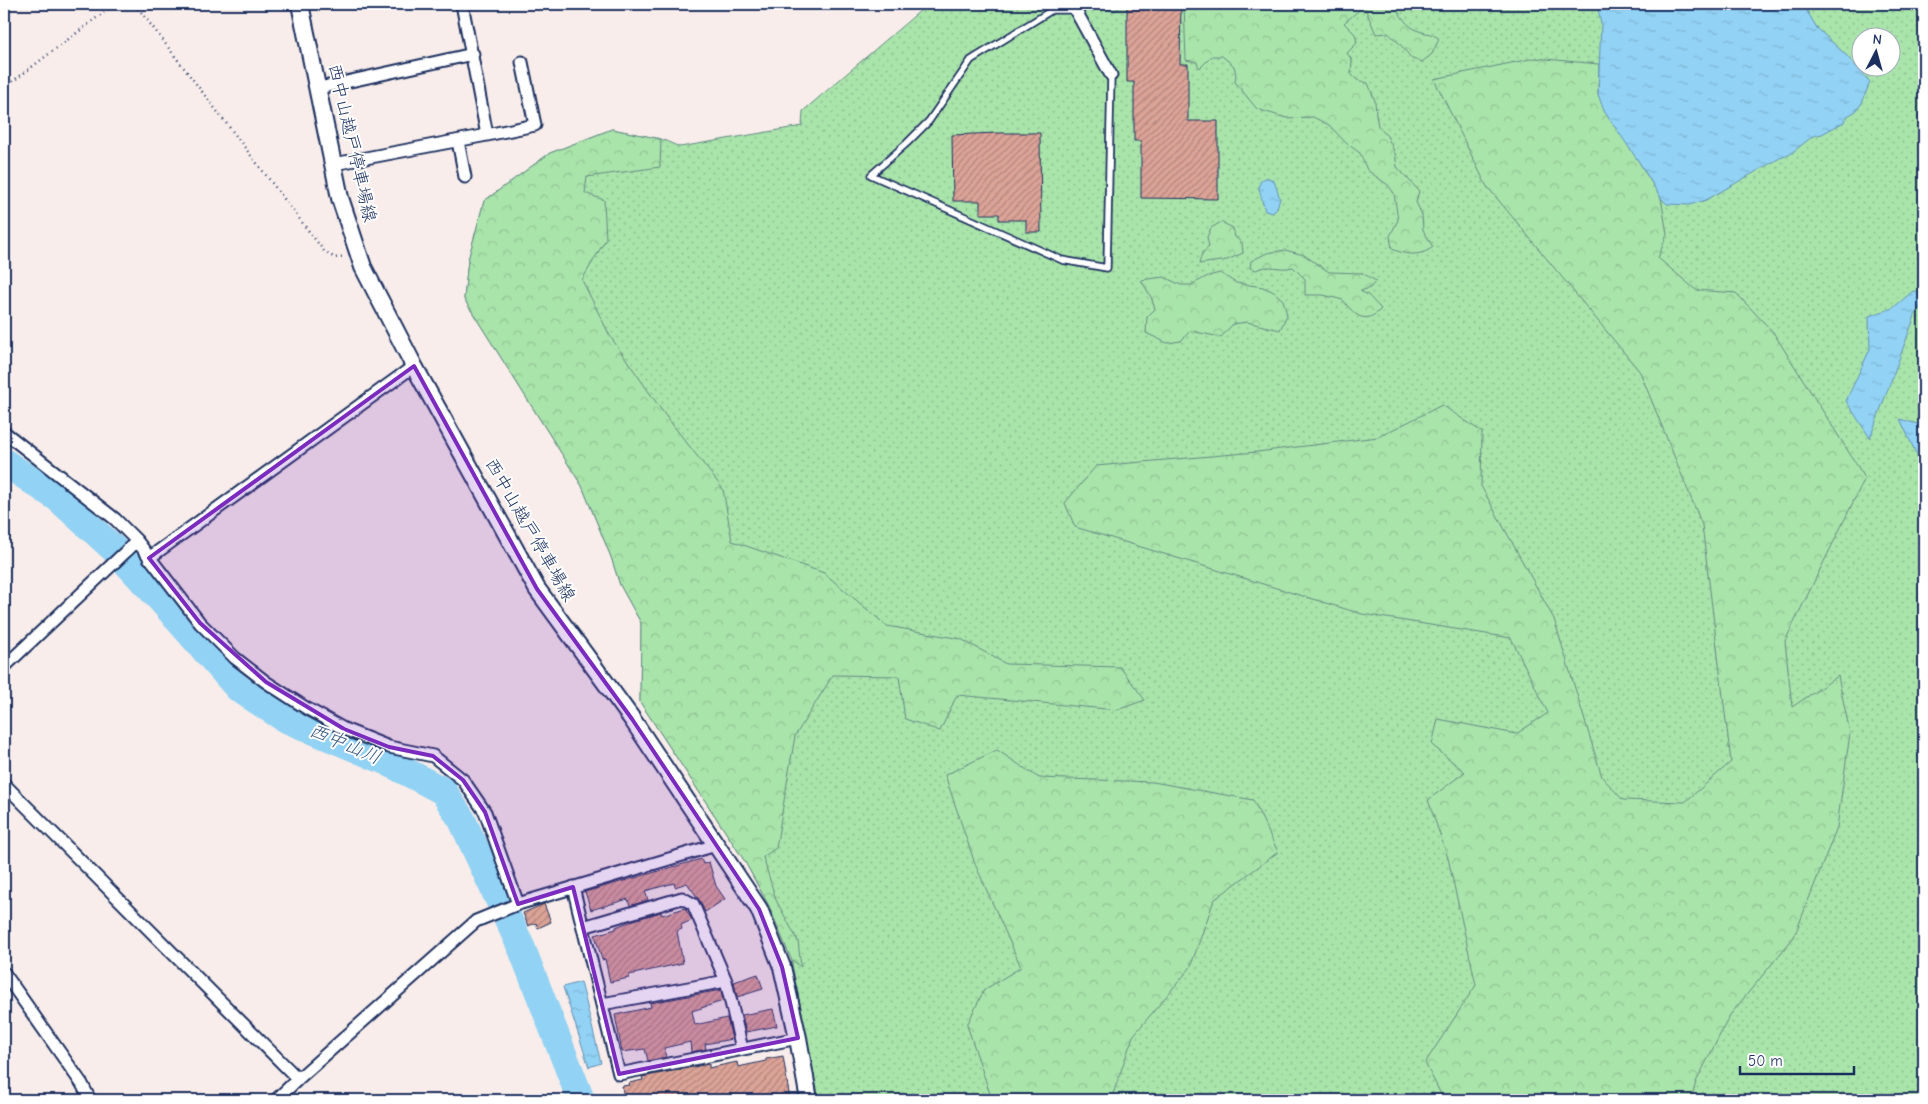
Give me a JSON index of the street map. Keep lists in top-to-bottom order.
{
  "streets": {
    "main road": ["西中山越戸停車場線"]
  },
  "water": ["西中山川"],
  "scale_bar": "50 m",
  "north": "top"
}
